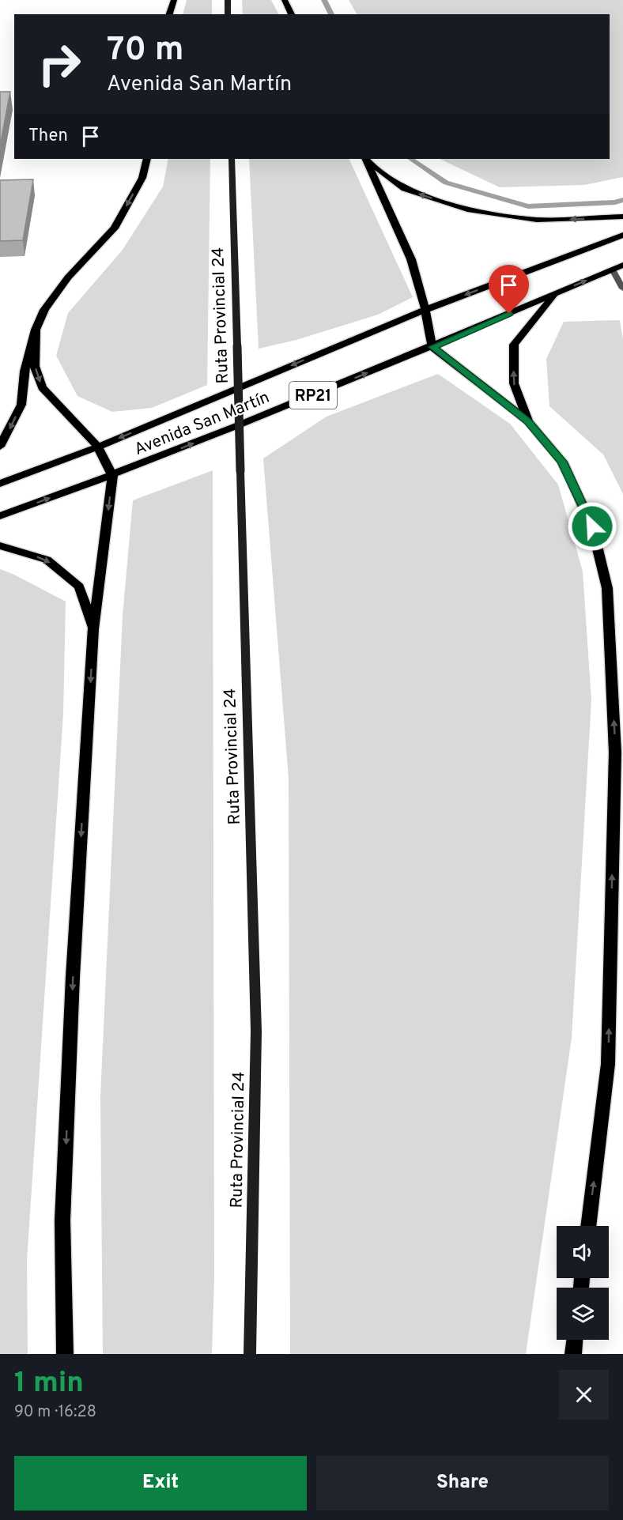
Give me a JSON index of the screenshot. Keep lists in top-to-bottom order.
{
  "streets": {
    "main road": ["Ruta Provincial 24", "RP21", "Avenida San Martín"]
  },
  "page": {
    "turn": ["70 m", "Avenida San Martín"],
    "then": "Then",
    "heading": ["1 min", "90 m · 16:28"],
    "buttons": ["Exit", "Share"]
  }
}
